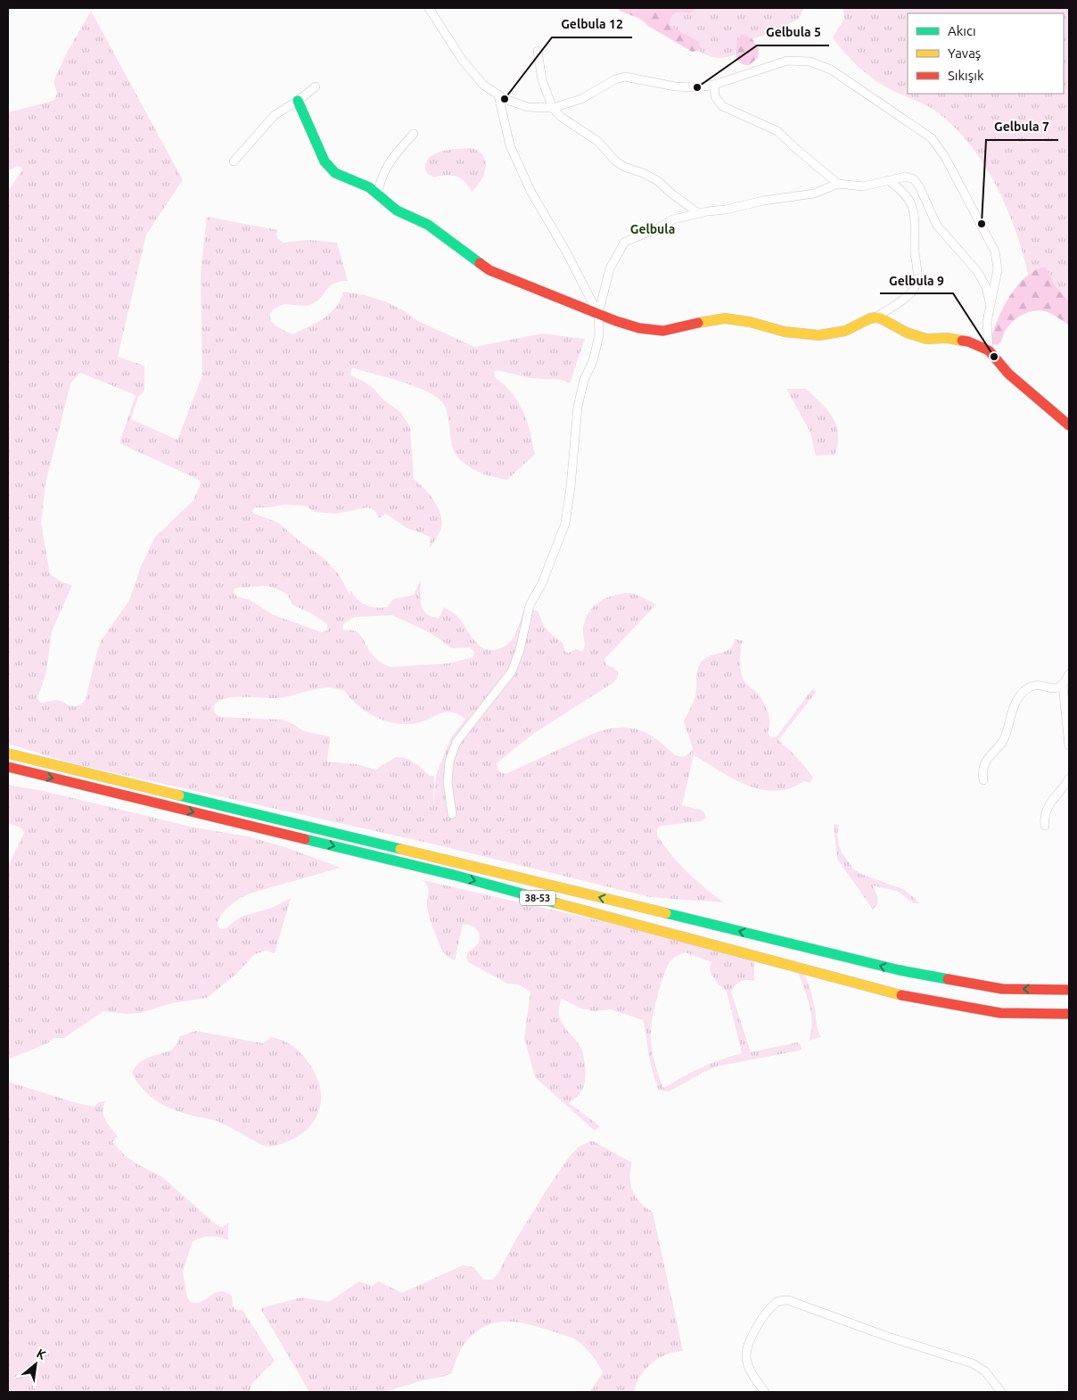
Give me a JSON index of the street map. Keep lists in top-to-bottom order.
{
  "streets": {
    "main road": ["38-53"]
  },
  "districts": ["Gelbula"],
  "places": [
    "Gelbula 5",
    "Gelbula 12",
    "Gelbula 7",
    "Gelbula 9"
  ],
  "legend": ["Akıcı", "Yavaş", "Sıkışık"],
  "north": "top right"
}
